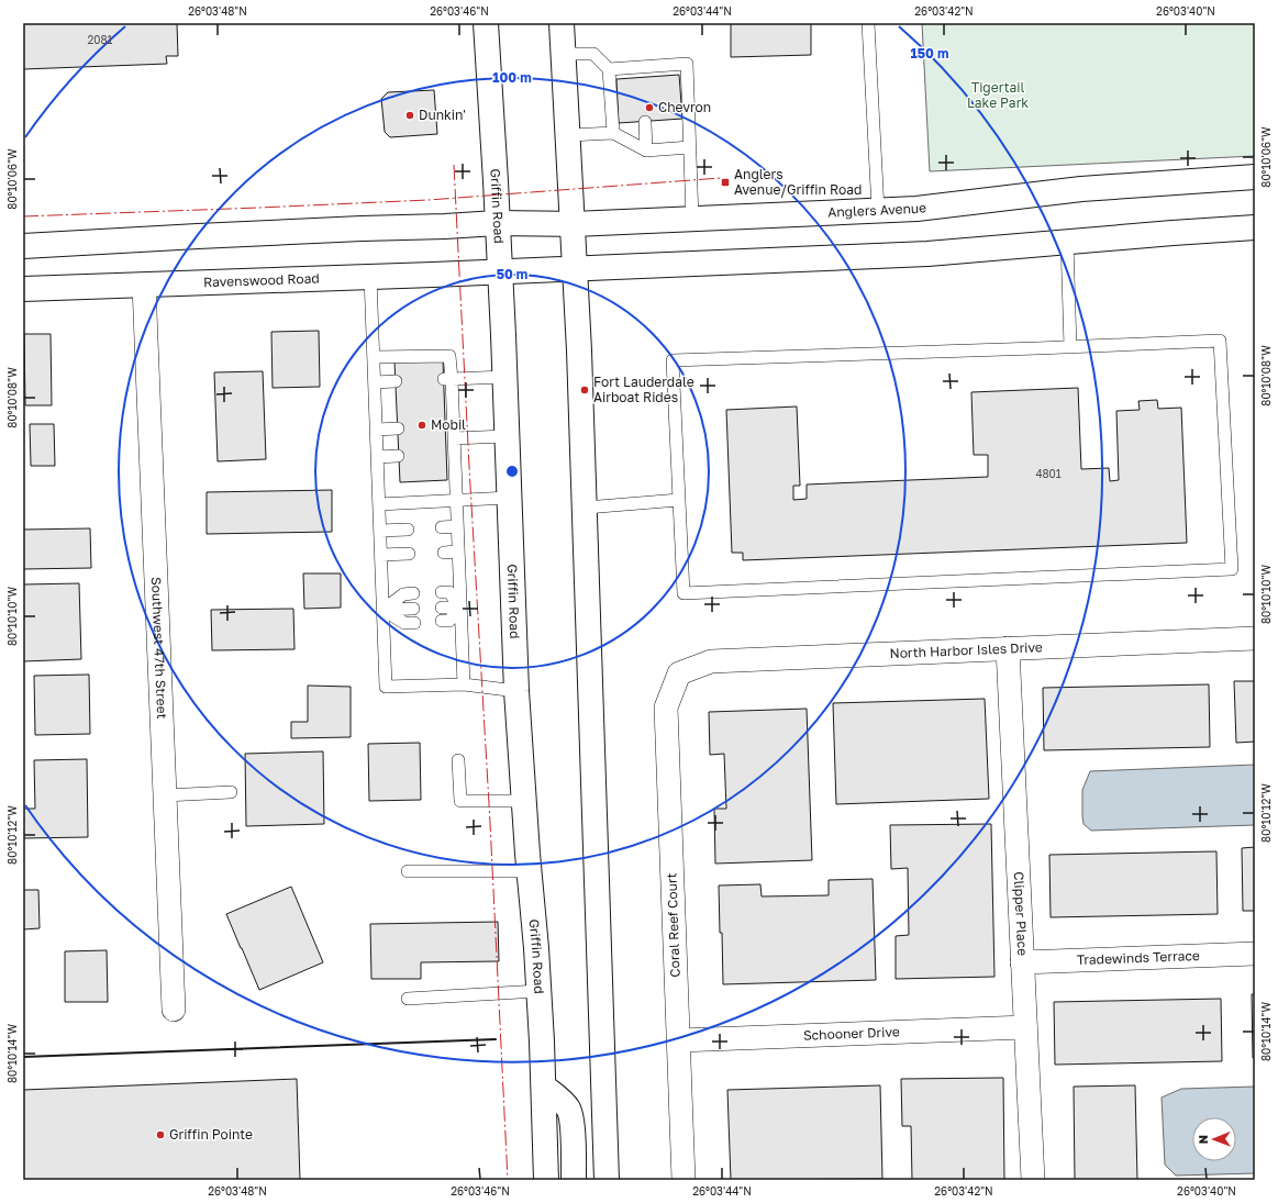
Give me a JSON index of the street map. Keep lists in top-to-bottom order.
{
  "streets": {
    "street": [
      "Griffin Road",
      "Anglers Avenue",
      "Ravenswood Road",
      "Southwest 47th Street",
      "North Harbor Isles Drive",
      "Clipper Place",
      "Coral Reef Court",
      "Tradewinds Terrace",
      "Schooner Drive"
    ]
  },
  "crossings": [
    ["Griffin Road", "Anglers Avenue"],
    ["Griffin Road", "Ravenswood Road"],
    ["Ravenswood Road", "Southwest 47th Street"],
    ["North Harbor Isles Drive", "Clipper Place"],
    ["North Harbor Isles Drive", "Coral Reef Court"],
    ["Clipper Place", "Tradewinds Terrace"],
    ["Clipper Place", "Schooner Drive"],
    ["Coral Reef Court", "Schooner Drive"]
  ],
  "parks": ["Tigertail Lake Park"],
  "places": {
    "other": [
      "Chevron",
      "Dunkin'",
      "Fort Lauderdale Airboat Rides",
      "Mobil",
      "Griffin Pointe"
    ],
    "transit": ["Anglers Avenue/Griffin Road"]
  },
  "house_numbers": ["2081", "4801"],
  "north": "left",
  "coordinates": [
    "26°03'48\"N",
    "26°03'46\"N",
    "26°03'44\"N",
    "26°03'42\"N",
    "26°03'40\"N",
    "80°10'06\"W",
    "80°10'08\"W",
    "80°10'10\"W",
    "80°10'12\"W",
    "80°10'14\"W"
  ],
  "rings": ["150 m", "100 m", "50 m"]
}
